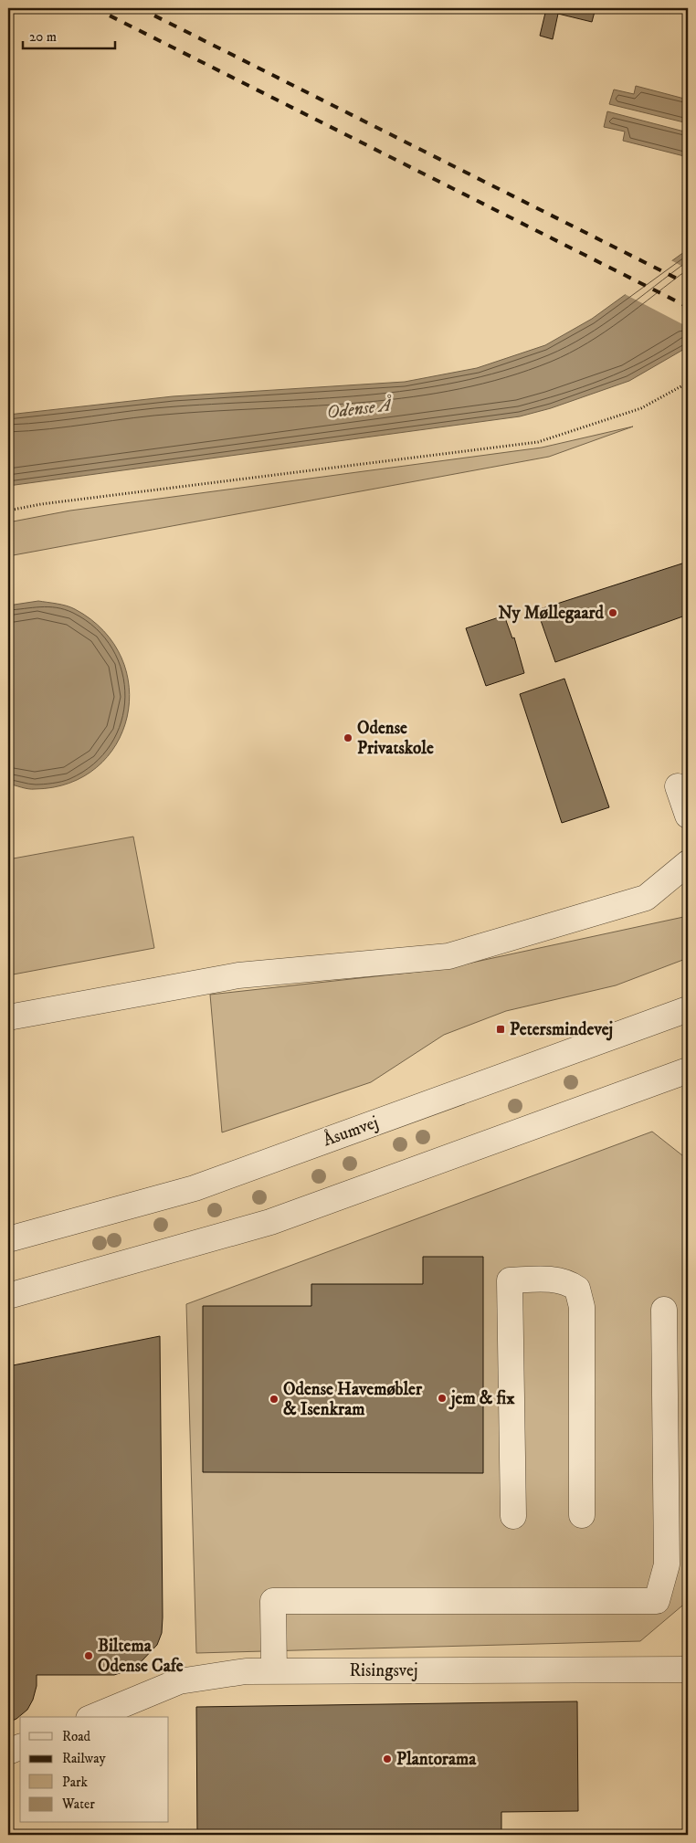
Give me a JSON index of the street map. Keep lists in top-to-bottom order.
{
  "streets": {
    "street": ["Åsumvej", "Risingsvej"]
  },
  "water": ["Odense Å"],
  "places": {
    "other": [
      "Ny Møllegaard",
      "Odense Privatskole",
      "jem & fix",
      "Odense Havemøbler & Isenkram",
      "Biltema Odense Cafe",
      "Plantorama"
    ],
    "transit": ["Petersmindevej"]
  },
  "legend": [
    "Road",
    "Railway",
    "Park",
    "Water"
  ],
  "scale_bar": "20 m"
}
